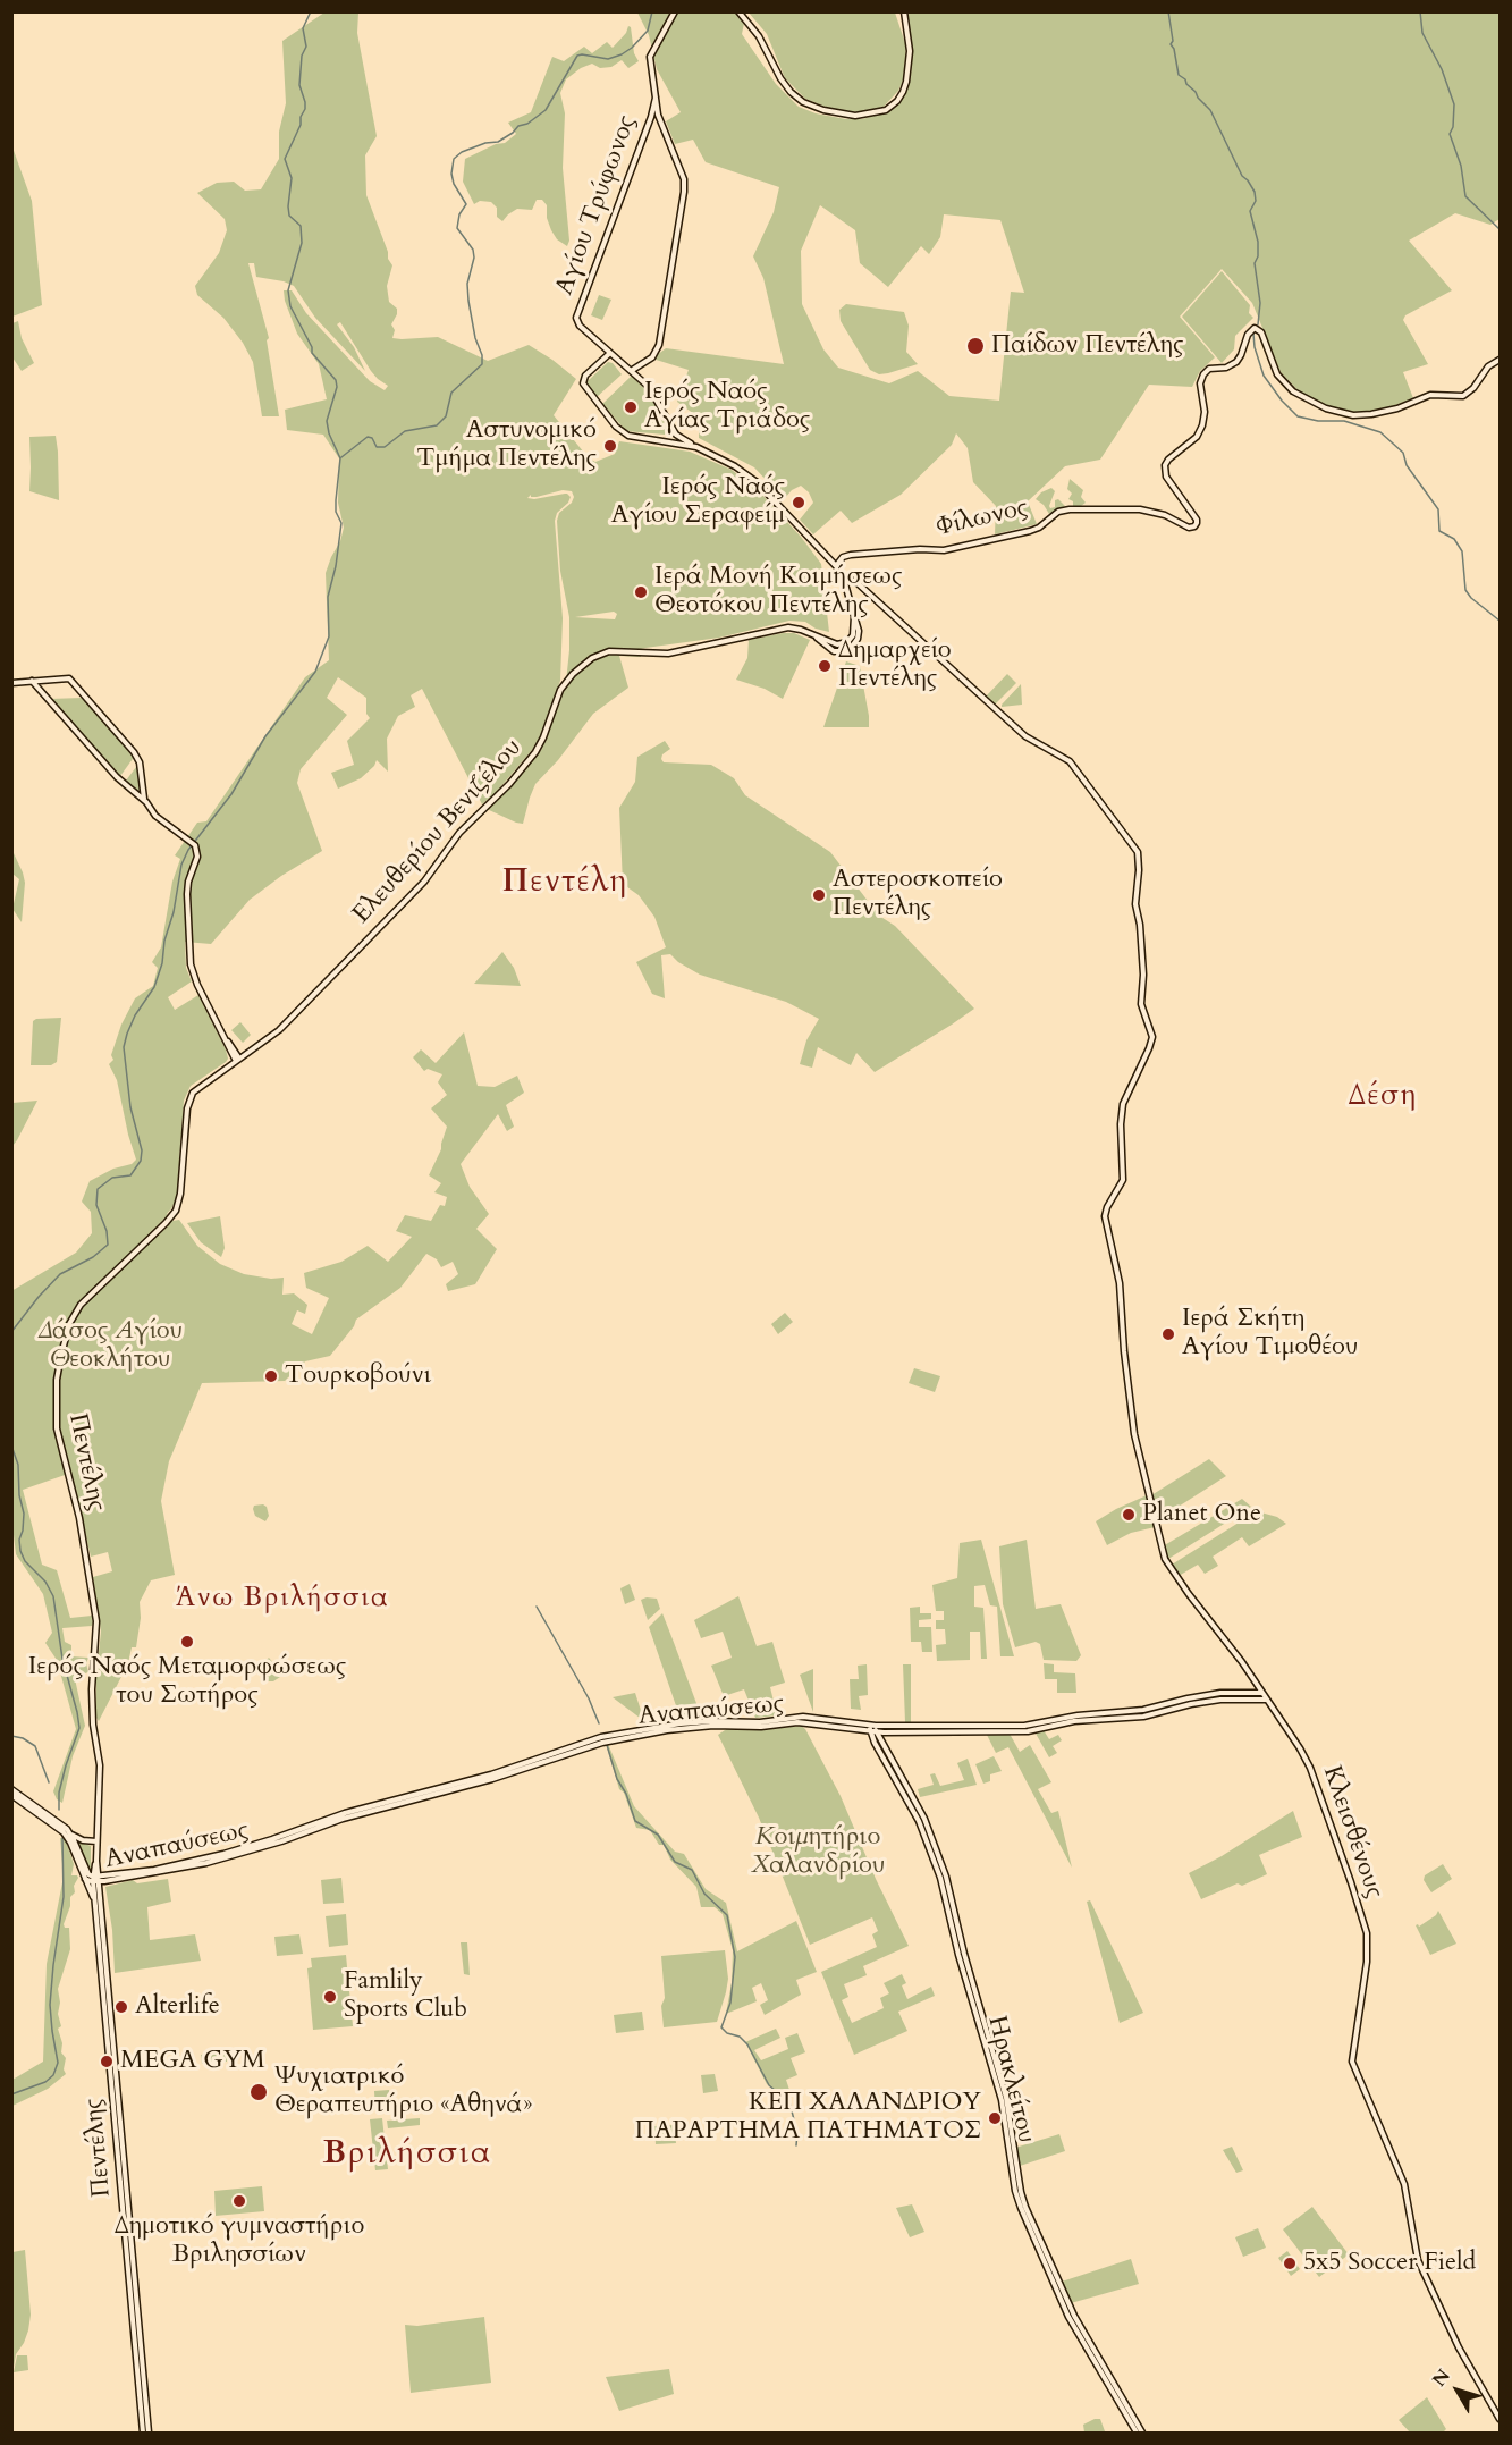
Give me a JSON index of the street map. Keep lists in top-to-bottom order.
{
  "streets": {
    "main road": [
      "Αγίου Τρύφωνος",
      "Φίλωνος",
      "Ελευθερίου Βενιζέλου",
      "Πεντέλης",
      "Αναπαύσεως",
      "Κλεισθένους",
      "Ηρακλείτου"
    ]
  },
  "crossings": [
    ["Ελευθερίου Βενιζέλου", "Πεντέλης"],
    ["Πεντέλης", "Αναπαύσεως"],
    ["Αναπαύσεως", "Κλεισθένους"],
    ["Αναπαύσεως", "Ηρακλείτου"]
  ],
  "districts": [
    "Πεντέλη",
    "Δέση",
    "Άνω Βριλήσσια",
    "Βριλήσσια"
  ],
  "parks": ["Δάσος Αγίου Θεοκλήτου", "Κοιμητήριο Χαλανδρίου"],
  "places": [
    "Παίδων Πεντέλης",
    "Ιερός Ναός Αγίας Τριάδος",
    "Αστυνομικό Τμήμα Πεντέλης",
    "Ιερός Ναός Αγίου Σεραφείμ",
    "Ιερά Μονή Κοιμήσεως Θεοτόκου Πεντέλης",
    "Δημαρχείο Πεντέλης",
    "Αστεροσκοπείο Πεντέλης",
    "Ιερά Σκήτη Αγίου Τιμοθέου",
    "Τουρκοβούνι",
    "Planet One",
    "Ιερός Ναός Μεταμορφώσεως του Σωτήρος",
    "Famlily Sports Club",
    "Alterlife",
    "ΜEGA GYM",
    "Ψυχιατρικό Θεραπευτήριο «Αθηνά»",
    "ΚΕΠ ΧΑΛΑΝΔΡΙΟΥ ΠΑΡΑΡΤΗΜΑ ΠΑΤΗΜΑΤΟΣ",
    "Δημοτικό γυμναστήριο Βριλησσίων",
    "5x5 Soccer Field"
  ],
  "north": "top left"
}
